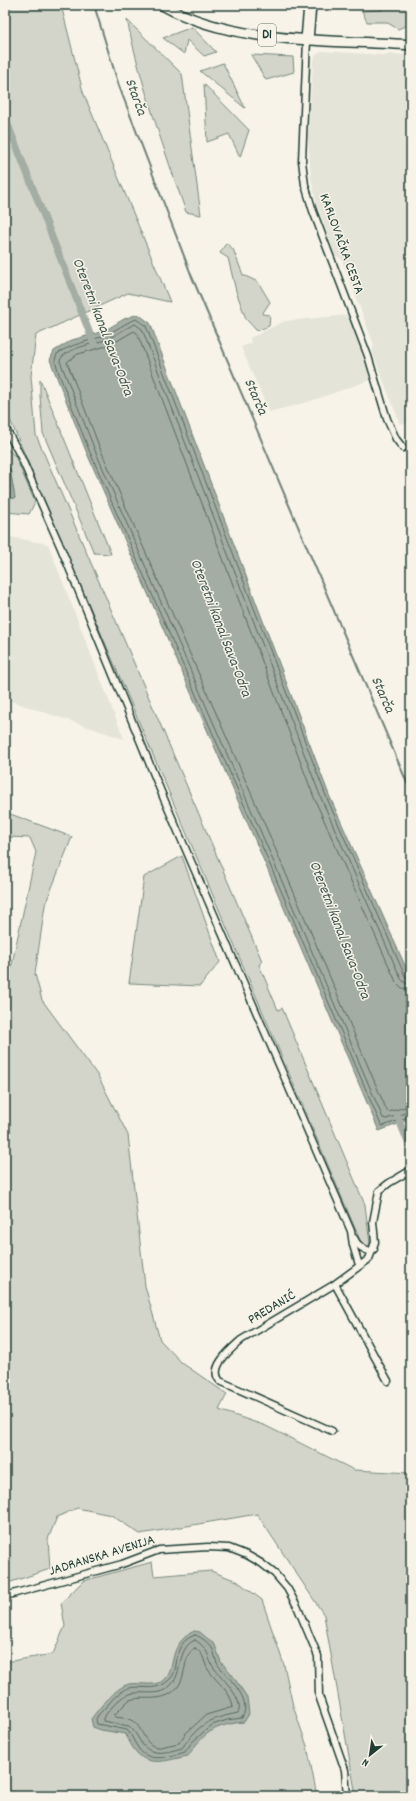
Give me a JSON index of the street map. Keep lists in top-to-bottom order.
{
  "streets": {
    "main road": ["D1"],
    "street": ["KARLOVAČKA CESTA", "PREDANIĆ", "JADRANSKA AVENIJA"]
  },
  "crossings": [
    ["D1", "KARLOVAČKA CESTA"]
  ],
  "water": ["Starča", "Oteretni kanal Sava-Odra"],
  "north": "bottom left"
}
